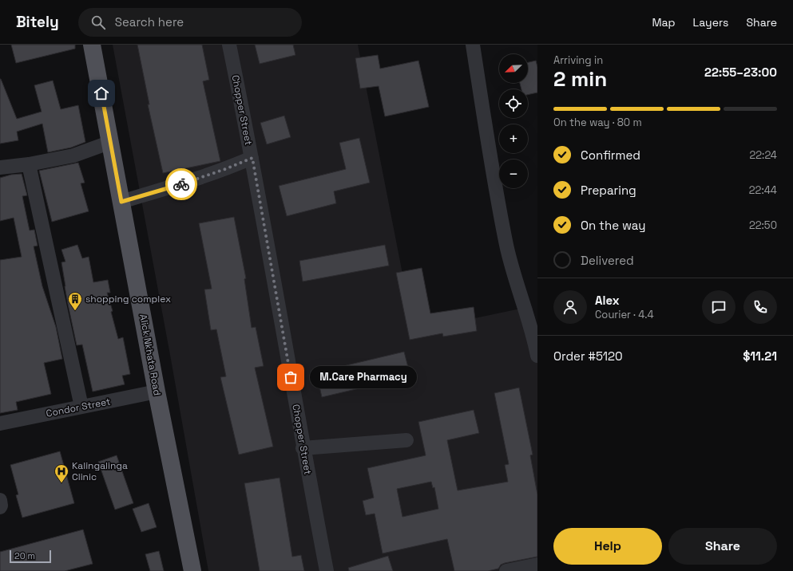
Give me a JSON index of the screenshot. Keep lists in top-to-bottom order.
{
  "streets": {
    "main road": ["Alick Nkhata Road"],
    "street": ["Chopper Street", "Condor Street"]
  },
  "crossings": [
    ["Alick Nkhata Road", "Condor Street"]
  ],
  "places": {
    "building": ["shopping complex"],
    "other": ["M.Care Pharmacy"],
    "hospital": ["Kalingalinga Clinic"]
  },
  "scale_bar": "20 m",
  "north": "bottom left",
  "page": {
    "header": "Bitely",
    "search": "Search here",
    "nav": ["Map", "Layers", "Share"],
    "heading": ["2 min", "Arriving in", "22:55–23:00"],
    "panel": [
      "Alex",
      "Courier · 4.4",
      "Order #5120",
      "$11.21"
    ],
    "map_buttons": ["+", "−"],
    "bar": "On the way · 80 m",
    "list": [
      ["Confirmed", "22:24"],
      ["Preparing", "22:44"],
      ["On the way", "22:50"],
      "Delivered"
    ],
    "bubble": "M.Care Pharmacy",
    "buttons": ["Help", "Share"],
    "scale": "20 m"
  }
}
